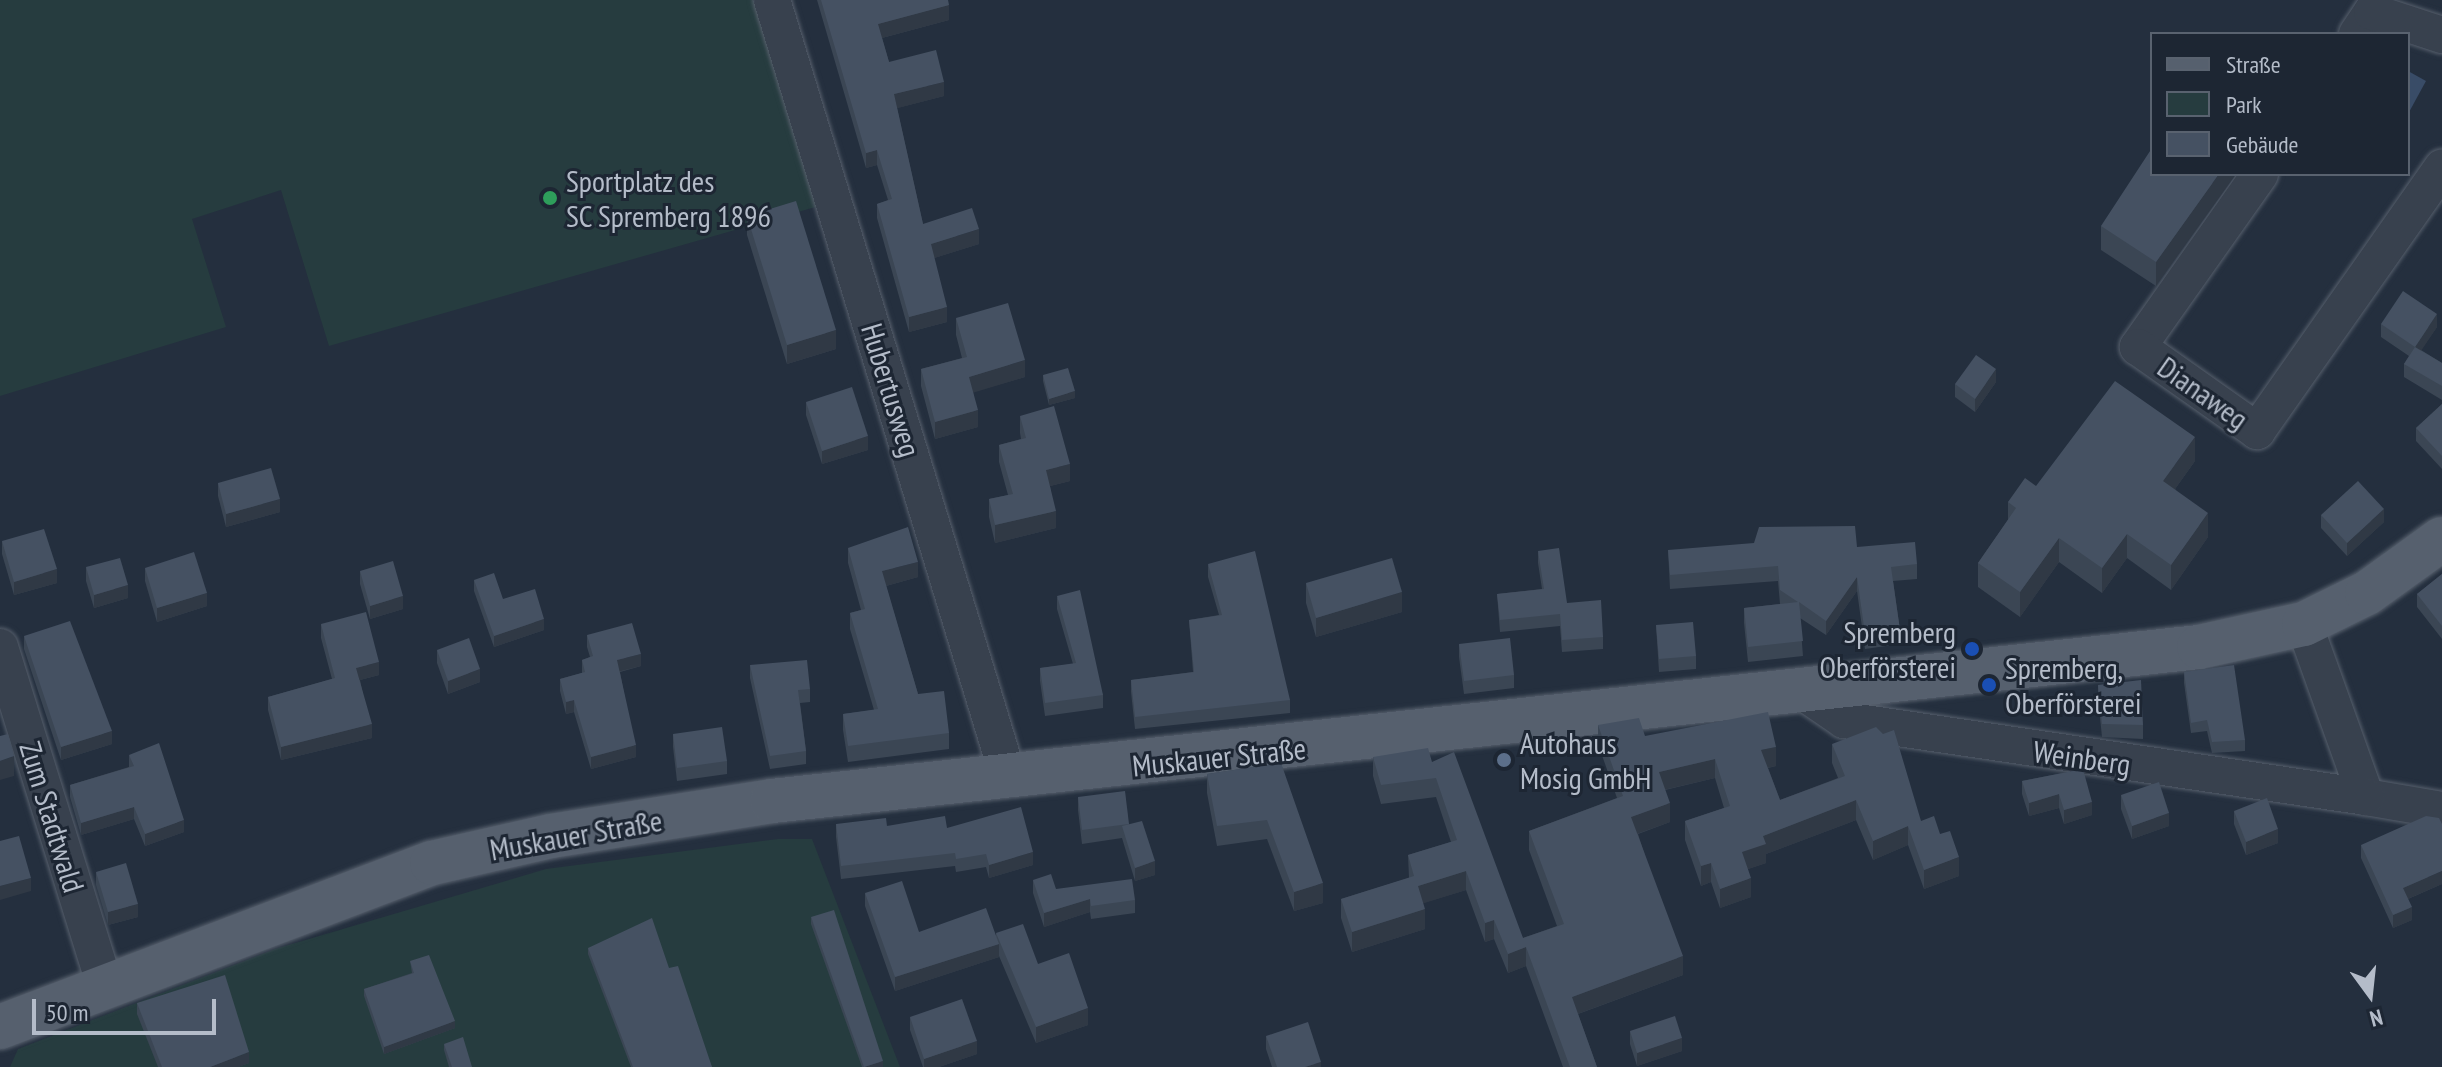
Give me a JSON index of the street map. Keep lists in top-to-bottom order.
{
  "streets": {
    "main road": ["Muskauer Straße"],
    "street": [
      "Hubertusweg",
      "Dianaweg",
      "Weinberg",
      "Zum Stadtwald"
    ]
  },
  "crossings": [
    ["Hubertusweg", "Muskauer Straße"],
    ["Muskauer Straße", "Weinberg"],
    ["Muskauer Straße", "Zum Stadtwald"]
  ],
  "places": [
    "Sportplatz des SC Spremberg 1896",
    "Spremberg Oberförsterei",
    "Spremberg, Oberförsterei",
    "Autohaus Mosig GmbH"
  ],
  "legend": ["Straße", "Park", "Gebäude"],
  "scale_bar": "50 m",
  "north": "bottom"
}
